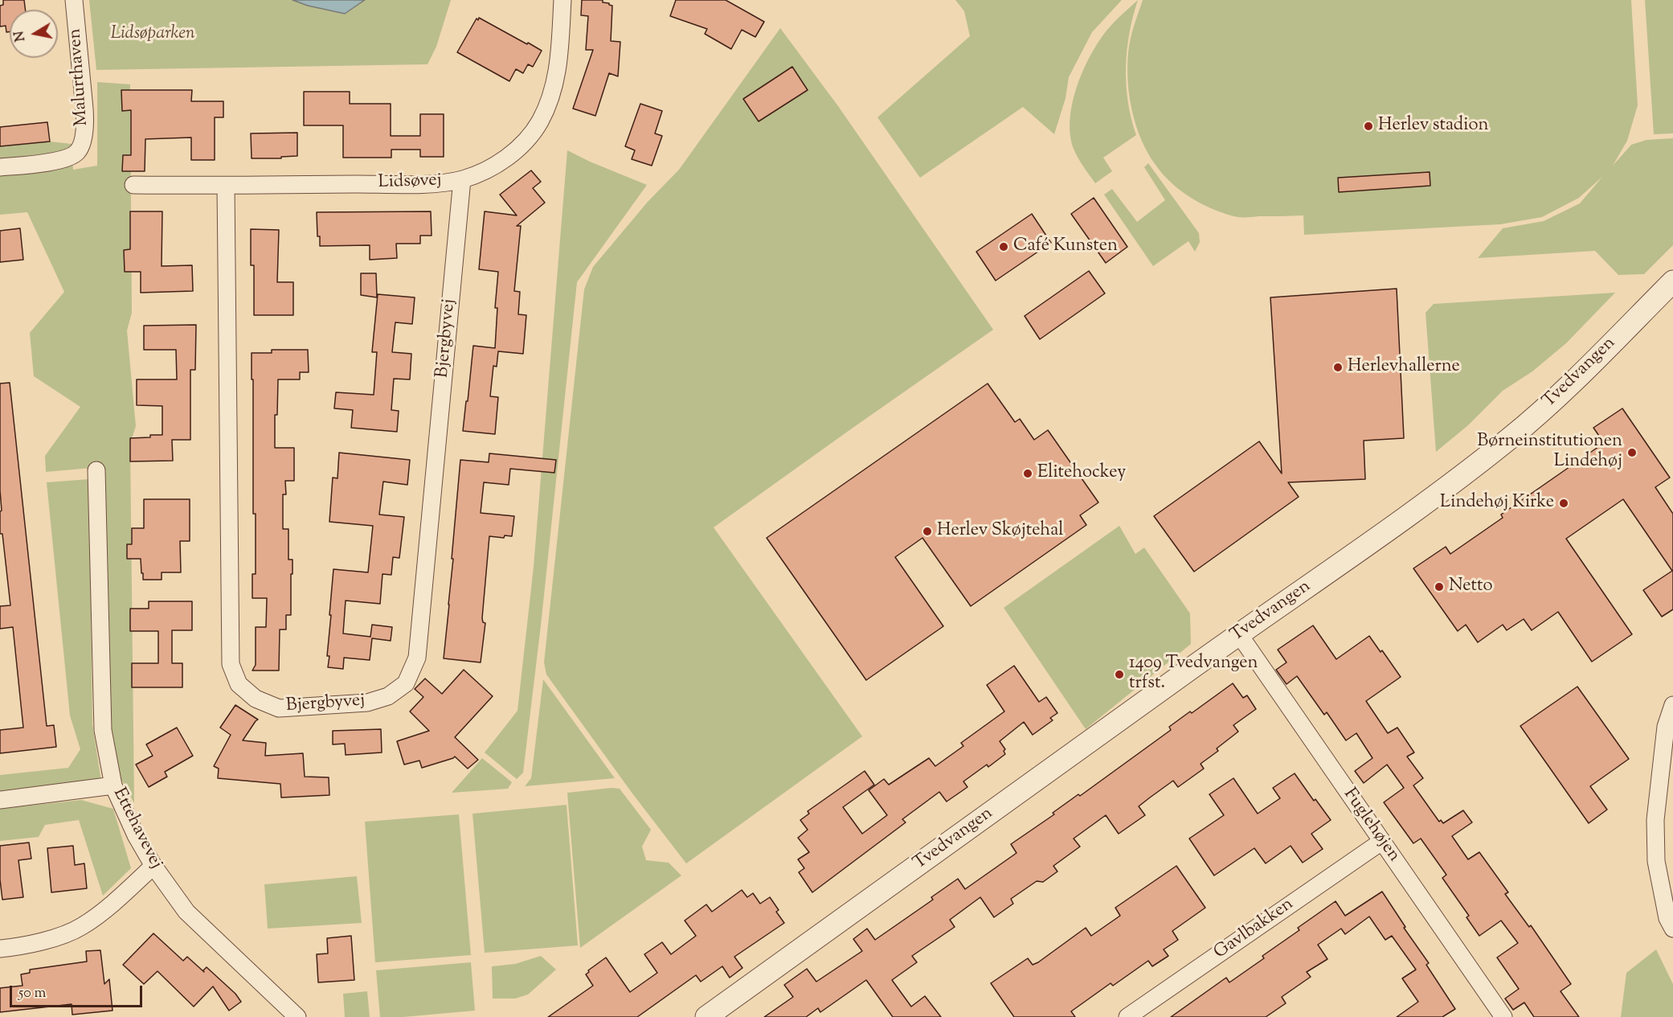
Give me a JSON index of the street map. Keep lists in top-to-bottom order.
{
  "streets": {
    "street": [
      "Malurthaven",
      "Lidsøvej",
      "Bjergbyvej",
      "Tvedvangen",
      "Fuglehøjen",
      "Ettehavevej",
      "Gavlbakken"
    ]
  },
  "crossings": [
    ["Lidsøvej", "Bjergbyvej"],
    ["Tvedvangen", "Fuglehøjen"],
    ["Fuglehøjen", "Gavlbakken"]
  ],
  "parks": ["Lidsøparken"],
  "places": [
    "Herlev stadion",
    "Café Kunsten",
    "Herlevhallerne",
    "Børneinstitutionen Lindehøj",
    "Elitehockey",
    "Lindehøj Kirke",
    "Herlev Skøjtehal",
    "Netto",
    "1409 Tvedvangen trfst."
  ],
  "scale_bar": "50 m",
  "north": "left"
}
